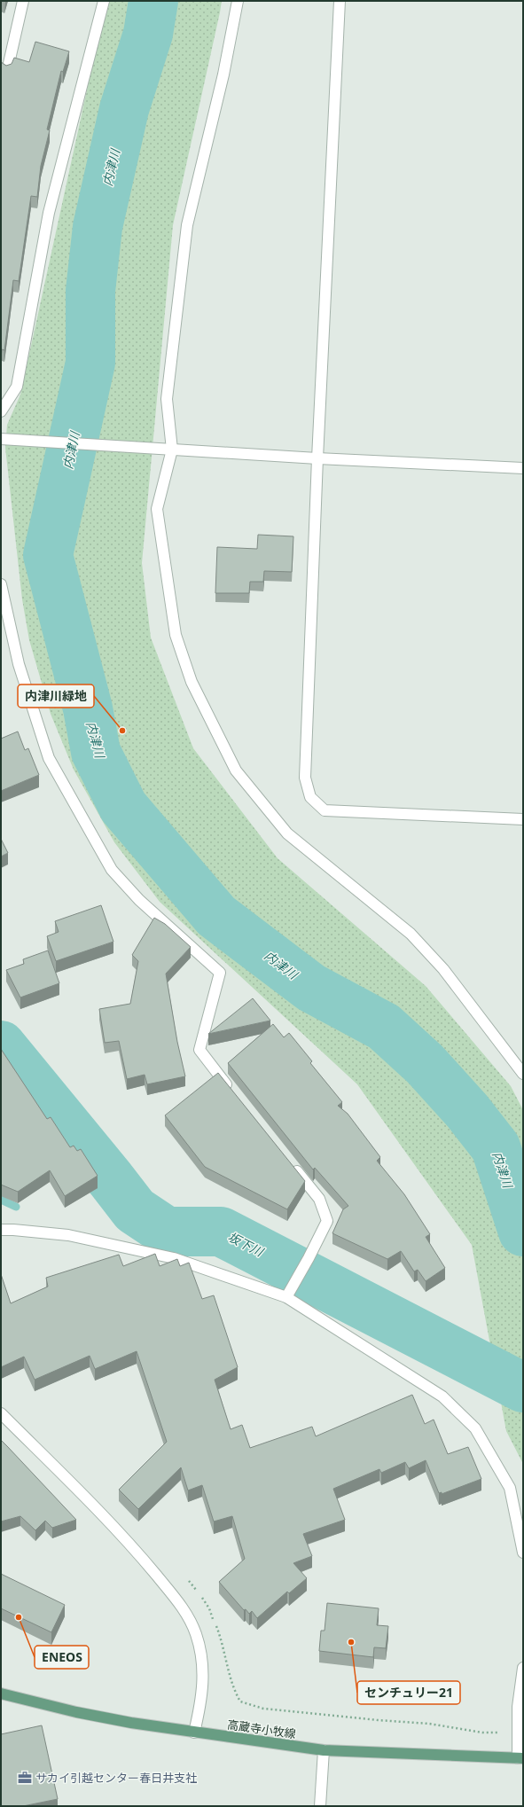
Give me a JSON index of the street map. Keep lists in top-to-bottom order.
{
  "streets": {
    "main road": ["高蔵寺小牧線"]
  },
  "water": ["内津川", "坂下川"],
  "places": {
    "other": ["内津川緑地", "ENEOS", "センチュリー21"],
    "office": ["サカイ引越センター春日井支社"]
  }
}
